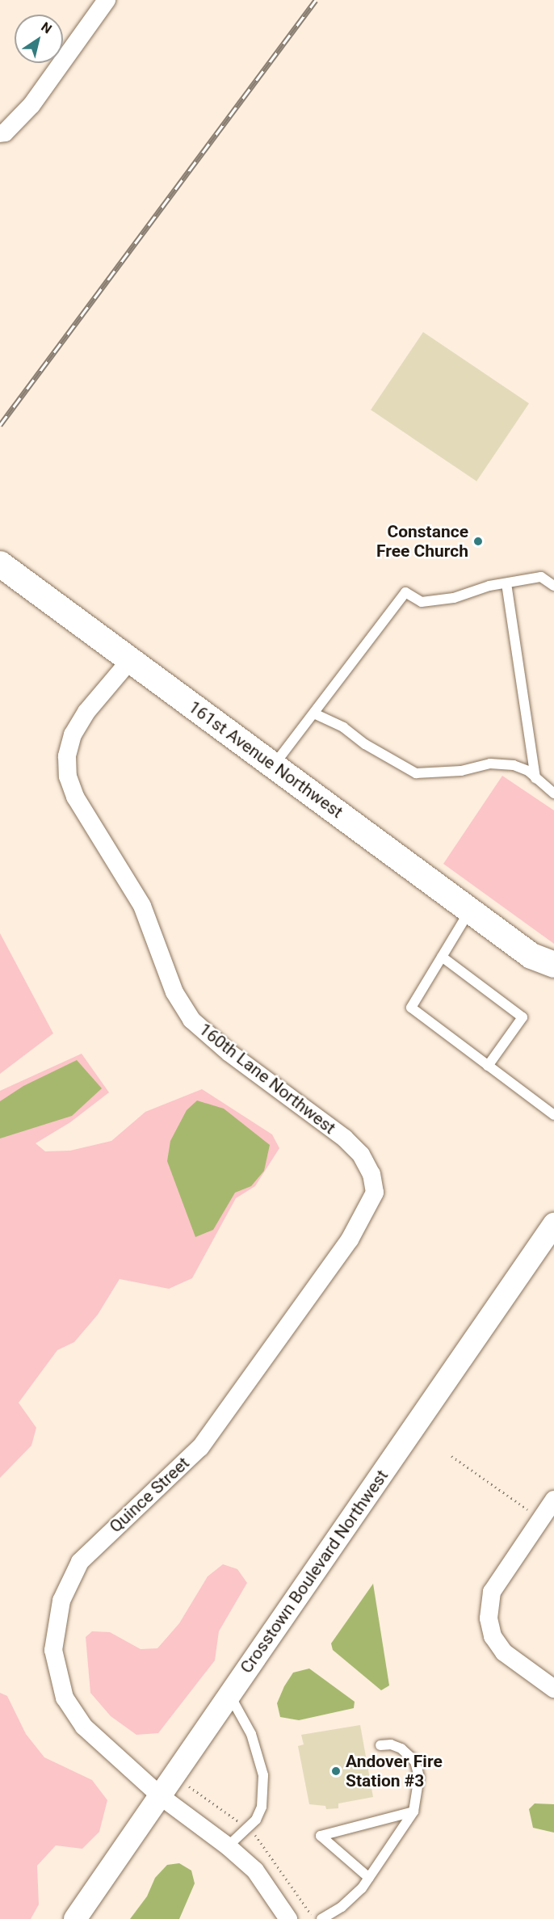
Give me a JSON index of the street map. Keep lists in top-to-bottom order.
{
  "streets": {
    "main road": ["161st Avenue Northwest"],
    "street": ["160th Lane Northwest", "Quince Street", "Crosstown Boulevard Northwest"]
  },
  "crossings": [
    ["161st Avenue Northwest", "160th Lane Northwest"],
    ["160th Lane Northwest", "Quince Street"],
    ["Quince Street", "Crosstown Boulevard Northwest"]
  ],
  "places": ["Constance Free Church", "Andover Fire Station #3"],
  "north": "top right"
}
